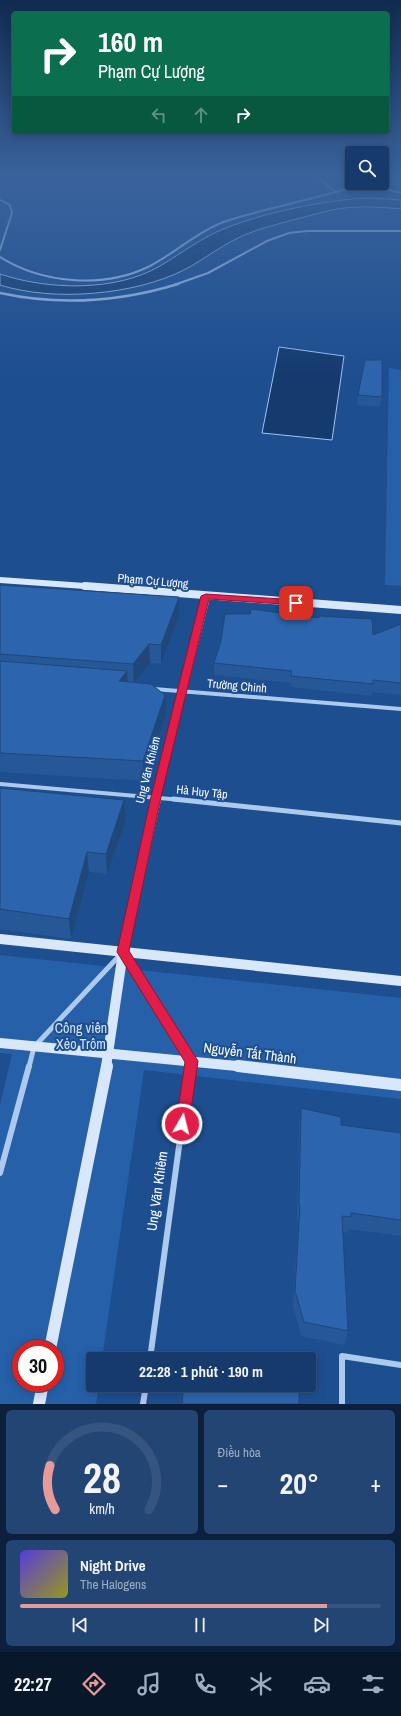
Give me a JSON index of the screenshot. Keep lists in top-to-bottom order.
{
  "streets": {
    "street": [
      "Phạm Cự Lượng",
      "Trường Chinh",
      "Ung Văn Khiêm",
      "Hà Huy Tập",
      "Nguyễn Tất Thành"
    ]
  },
  "crossings": [
    ["Phạm Cự Lượng", "Ung Văn Khiêm"],
    ["Trường Chinh", "Ung Văn Khiêm"],
    ["Ung Văn Khiêm", "Hà Huy Tập"],
    ["Ung Văn Khiêm", "Nguyễn Tất Thành"]
  ],
  "parks": ["Công viên Xẻo Trôm"],
  "page": {
    "turn": ["160 m", "Phạm Cự Lượng"],
    "limit": "30",
    "trip": "22:28 · 1 phút · 190 m",
    "tile": "Điều hòa",
    "heat": ["−", "20°", "+"],
    "song": ["Night Drive", "The Halogens"],
    "tabs": "22:27",
    "gauge": ["28", "km/h"]
  }
}
